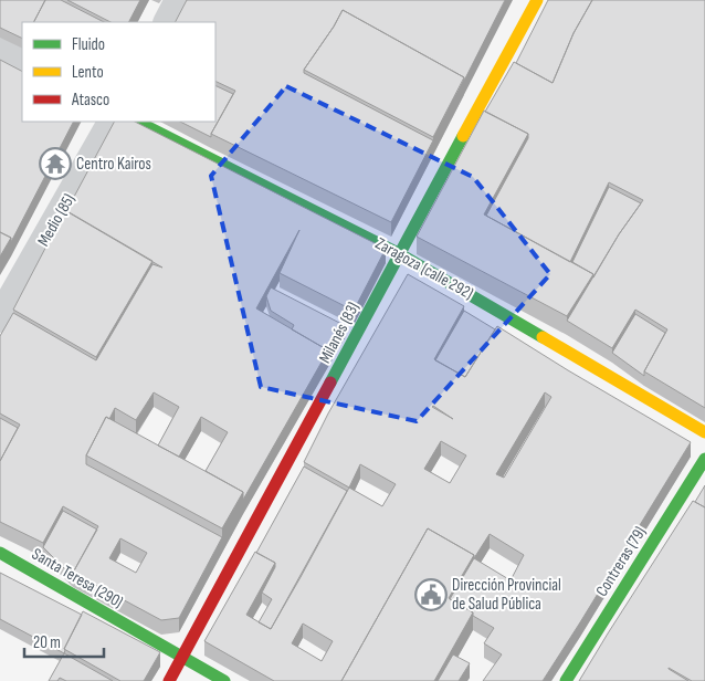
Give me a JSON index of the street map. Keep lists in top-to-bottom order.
{
  "streets": {
    "main road": [
      "Zaragoza (calle 292)",
      "Milanés (83)",
      "Contreras (79)",
      "Santa Teresa (290)"
    ],
    "street": ["Medio (85)"]
  },
  "crossings": [
    ["Zaragoza (calle 292)", "Milanés (83)"],
    ["Milanés (83)", "Santa Teresa (290)"]
  ],
  "places": {
    "temple": ["Centro Kairos"],
    "public building": ["Dirección Provincial de Salud Pública"]
  },
  "legend": ["Fluido", "Lento", "Atasco"],
  "scale_bar": "20 m"
}
